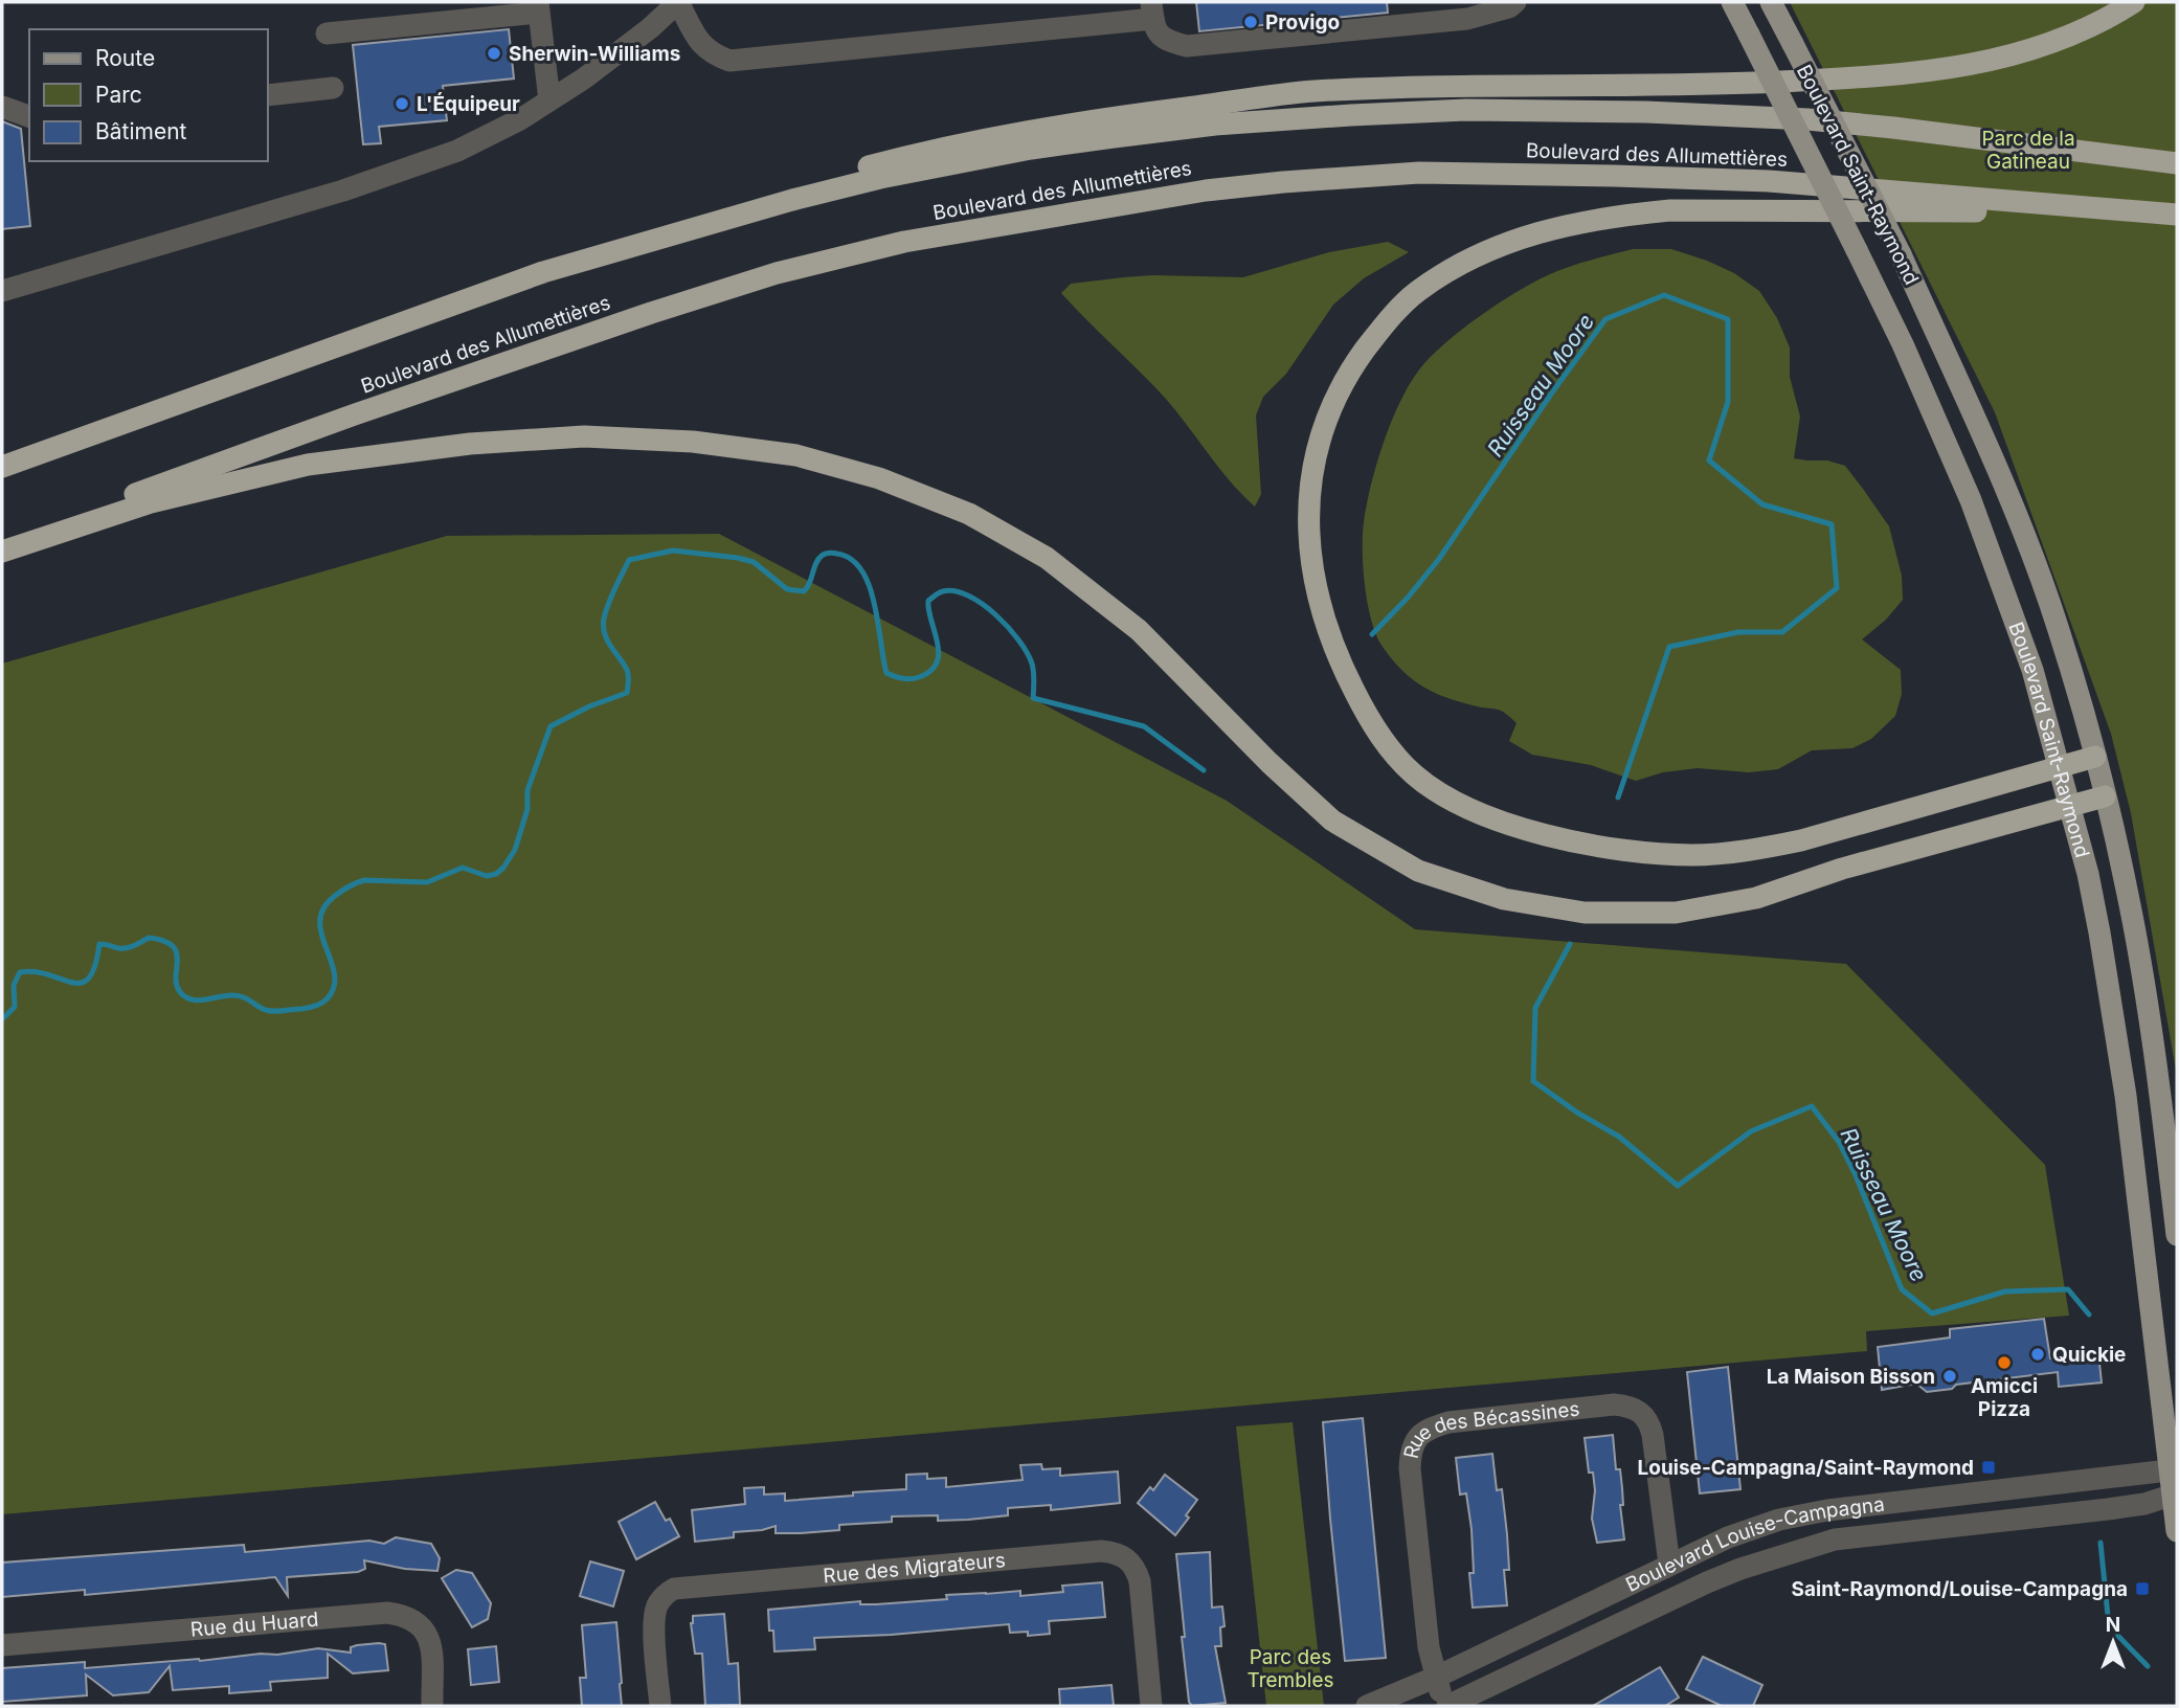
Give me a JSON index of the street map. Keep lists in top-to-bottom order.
{
  "streets": {
    "highway": ["Boulevard des Allumettières"],
    "main road": ["Boulevard Saint-Raymond"],
    "street": [
      "Rue des Bécassines",
      "Boulevard Louise-Campagna",
      "Rue des Migrateurs",
      "Rue du Huard"
    ]
  },
  "crossings": [
    ["Boulevard Saint-Raymond", "Boulevard Louise-Campagna"],
    ["Rue des Bécassines", "Boulevard Louise-Campagna"]
  ],
  "water": ["Ruisseau Moore"],
  "parks": ["Parc de la Gatineau", "Parc des Trembles"],
  "places": {
    "other": [
      "Provigo",
      "Sherwin-Williams",
      "L'Équipeur",
      "Quickie",
      "Amicci Pizza",
      "La Maison Bisson"
    ],
    "transit": ["Louise-Campagna/Saint-Raymond", "Saint-Raymond/Louise-Campagna"]
  },
  "legend": ["Route", "Parc", "Bâtiment"],
  "north": "top"
}
